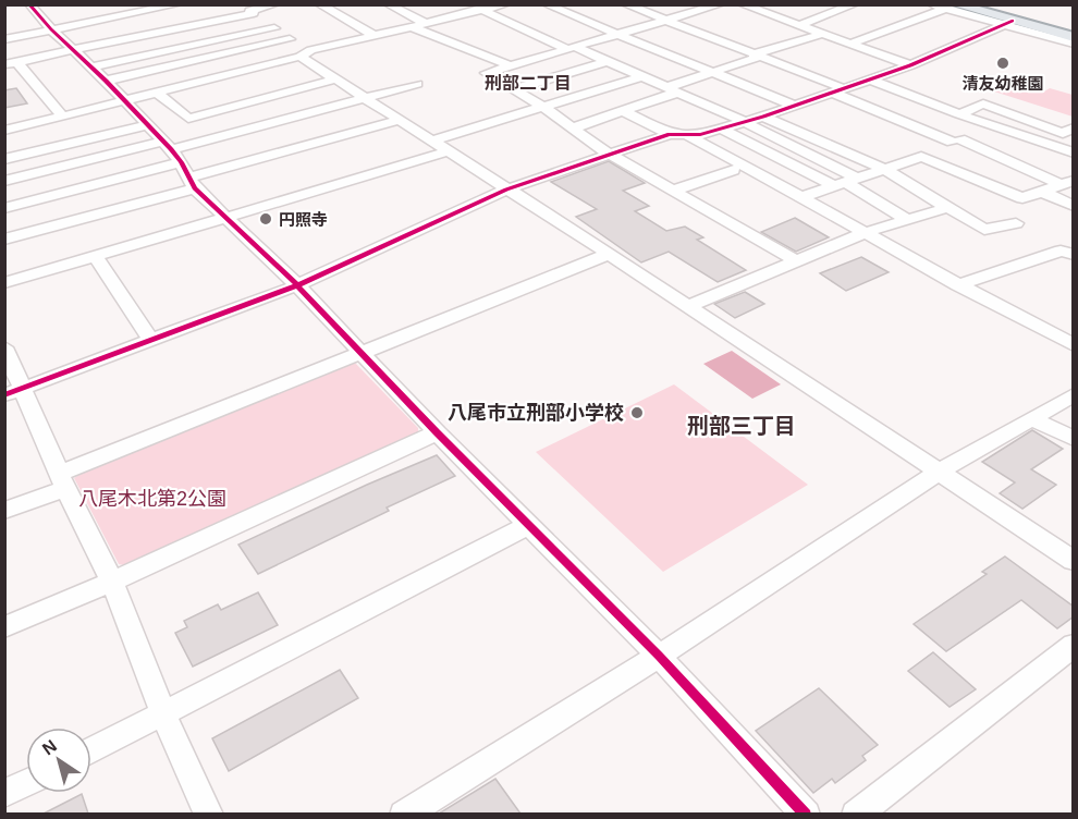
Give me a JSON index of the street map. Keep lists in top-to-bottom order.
{
  "districts": ["刑部二丁目", "刑部三丁目"],
  "parks": ["八尾木北第2公園"],
  "places": ["清友幼稚園", "円照寺", "八尾市立刑部小学校"],
  "north": "top left"
}
